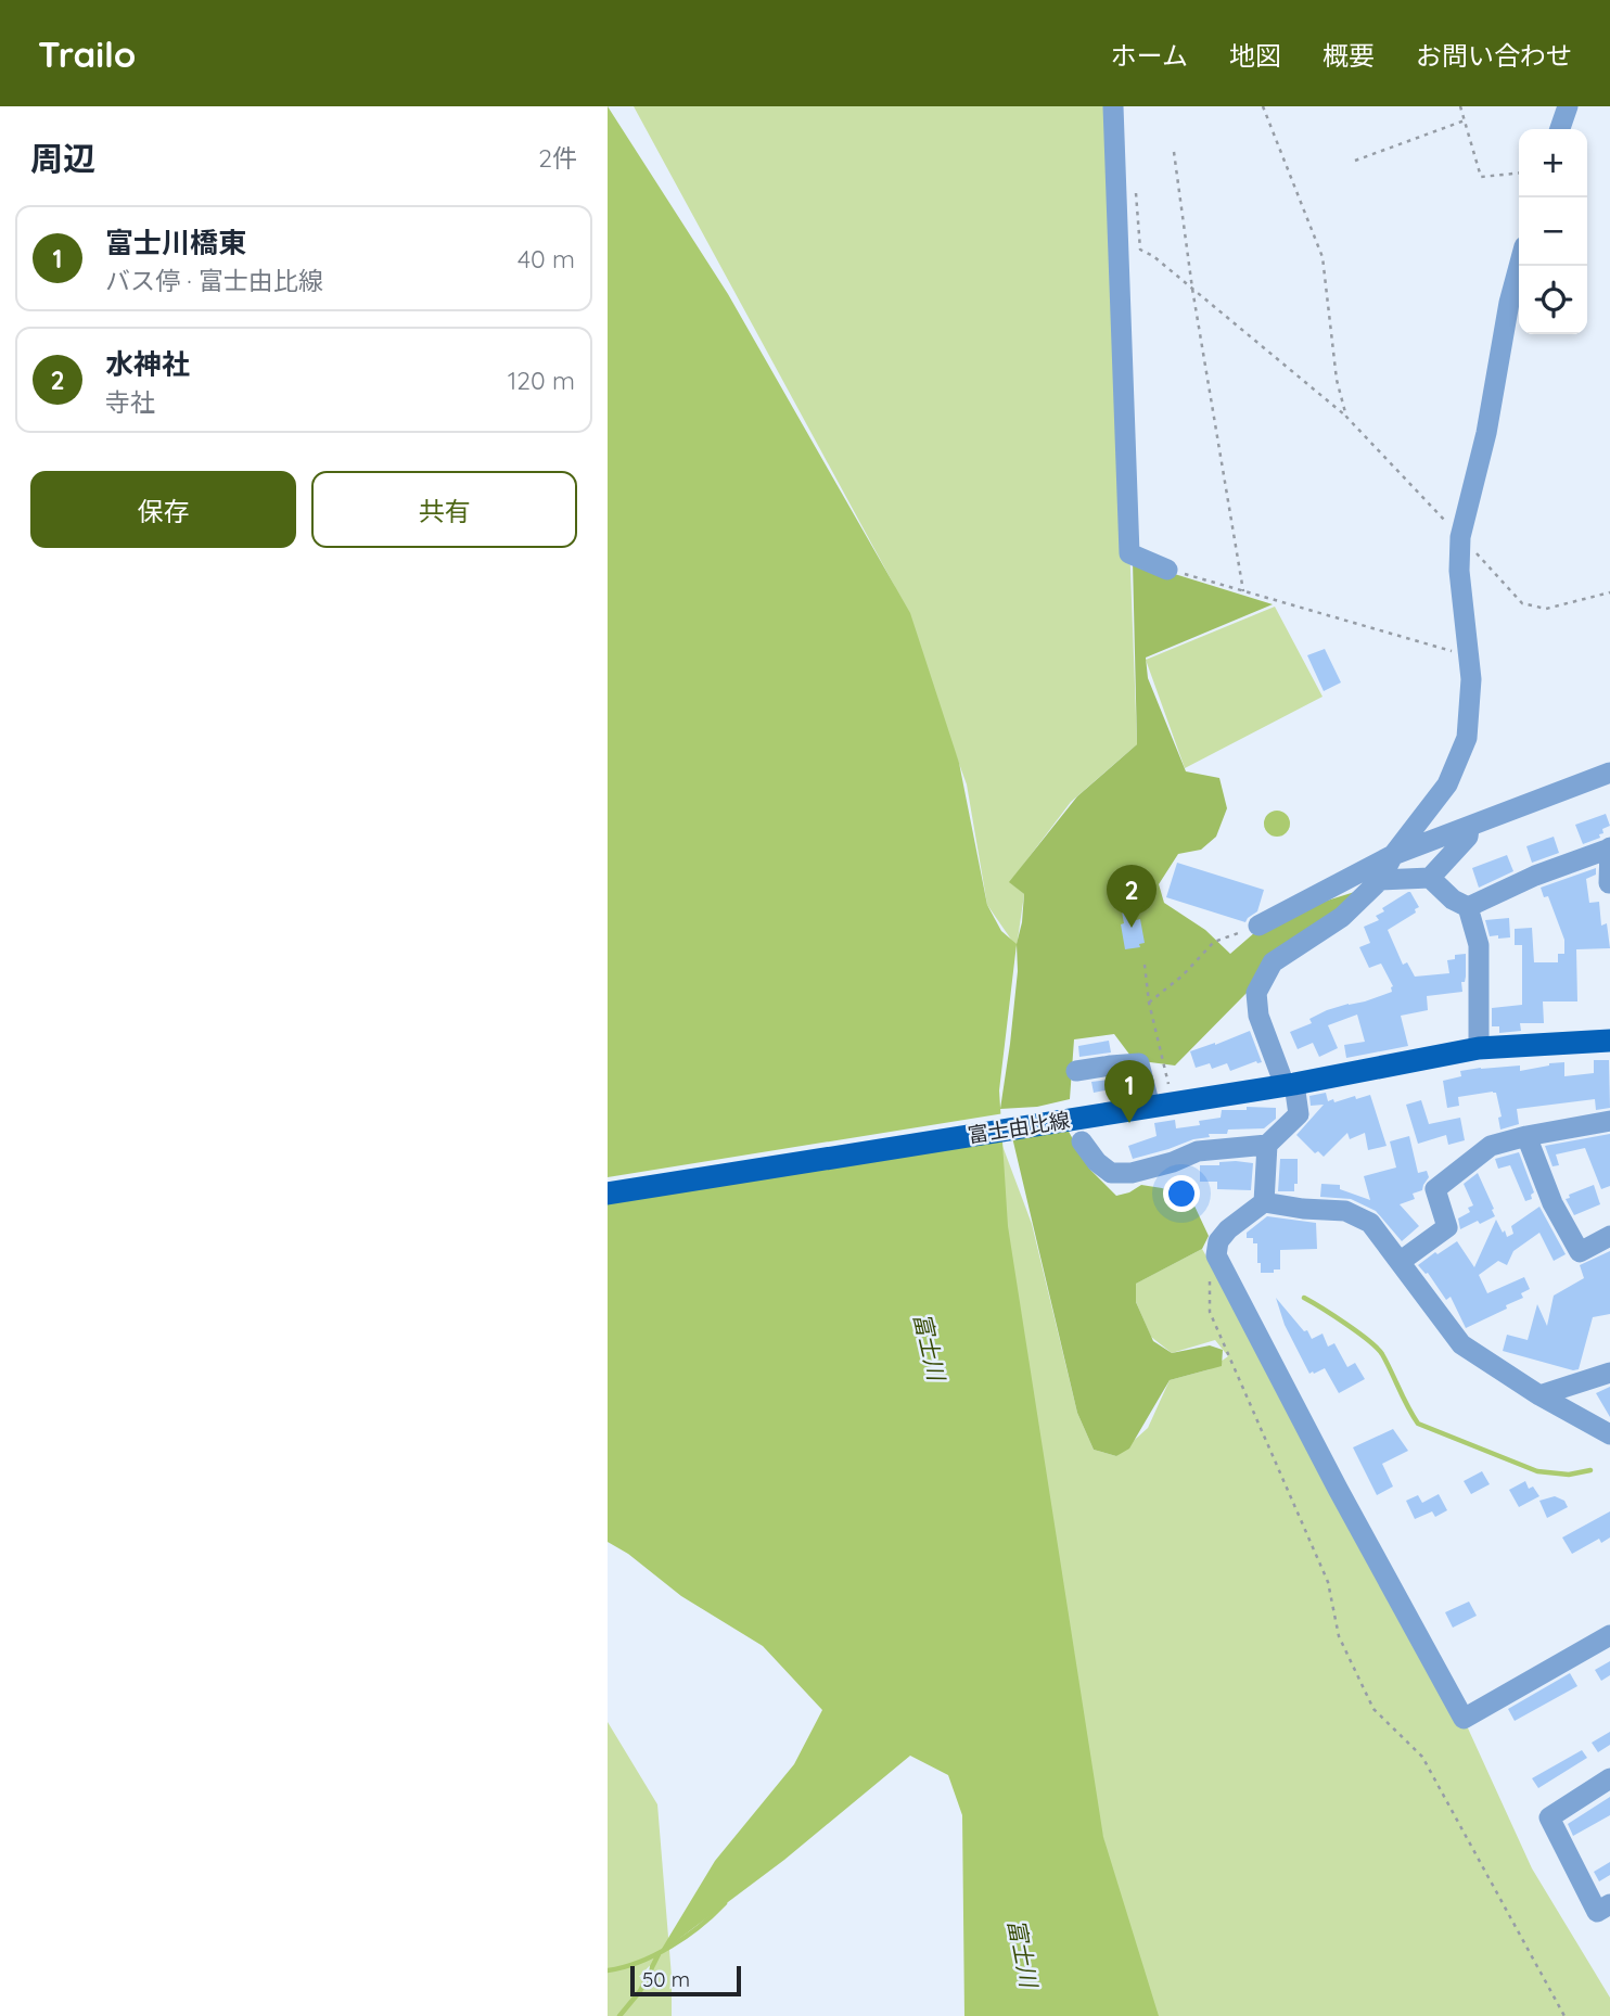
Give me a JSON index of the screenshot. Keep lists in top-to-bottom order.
{
  "streets": {
    "main road": ["富士由比線"]
  },
  "water": ["富士川"],
  "scale_bar": "50 m",
  "page": {
    "header": "Trailo",
    "nav": [
      "ホーム",
      "地図",
      "概要",
      "お問い合わせ"
    ],
    "heading": ["周辺", "2件"],
    "map_buttons": ["+", "−"],
    "list": [
      {
        "mark": "1",
        "name": "富士川橋東",
        "note": "バス停 · 富士由比線",
        "value": "40 m"
      },
      {
        "mark": "2",
        "name": "水神社",
        "note": "寺社",
        "value": "120 m"
      }
    ],
    "buttons": ["保存", "共有"],
    "pins": ["2", "1"],
    "scale": "50 m"
  }
}
